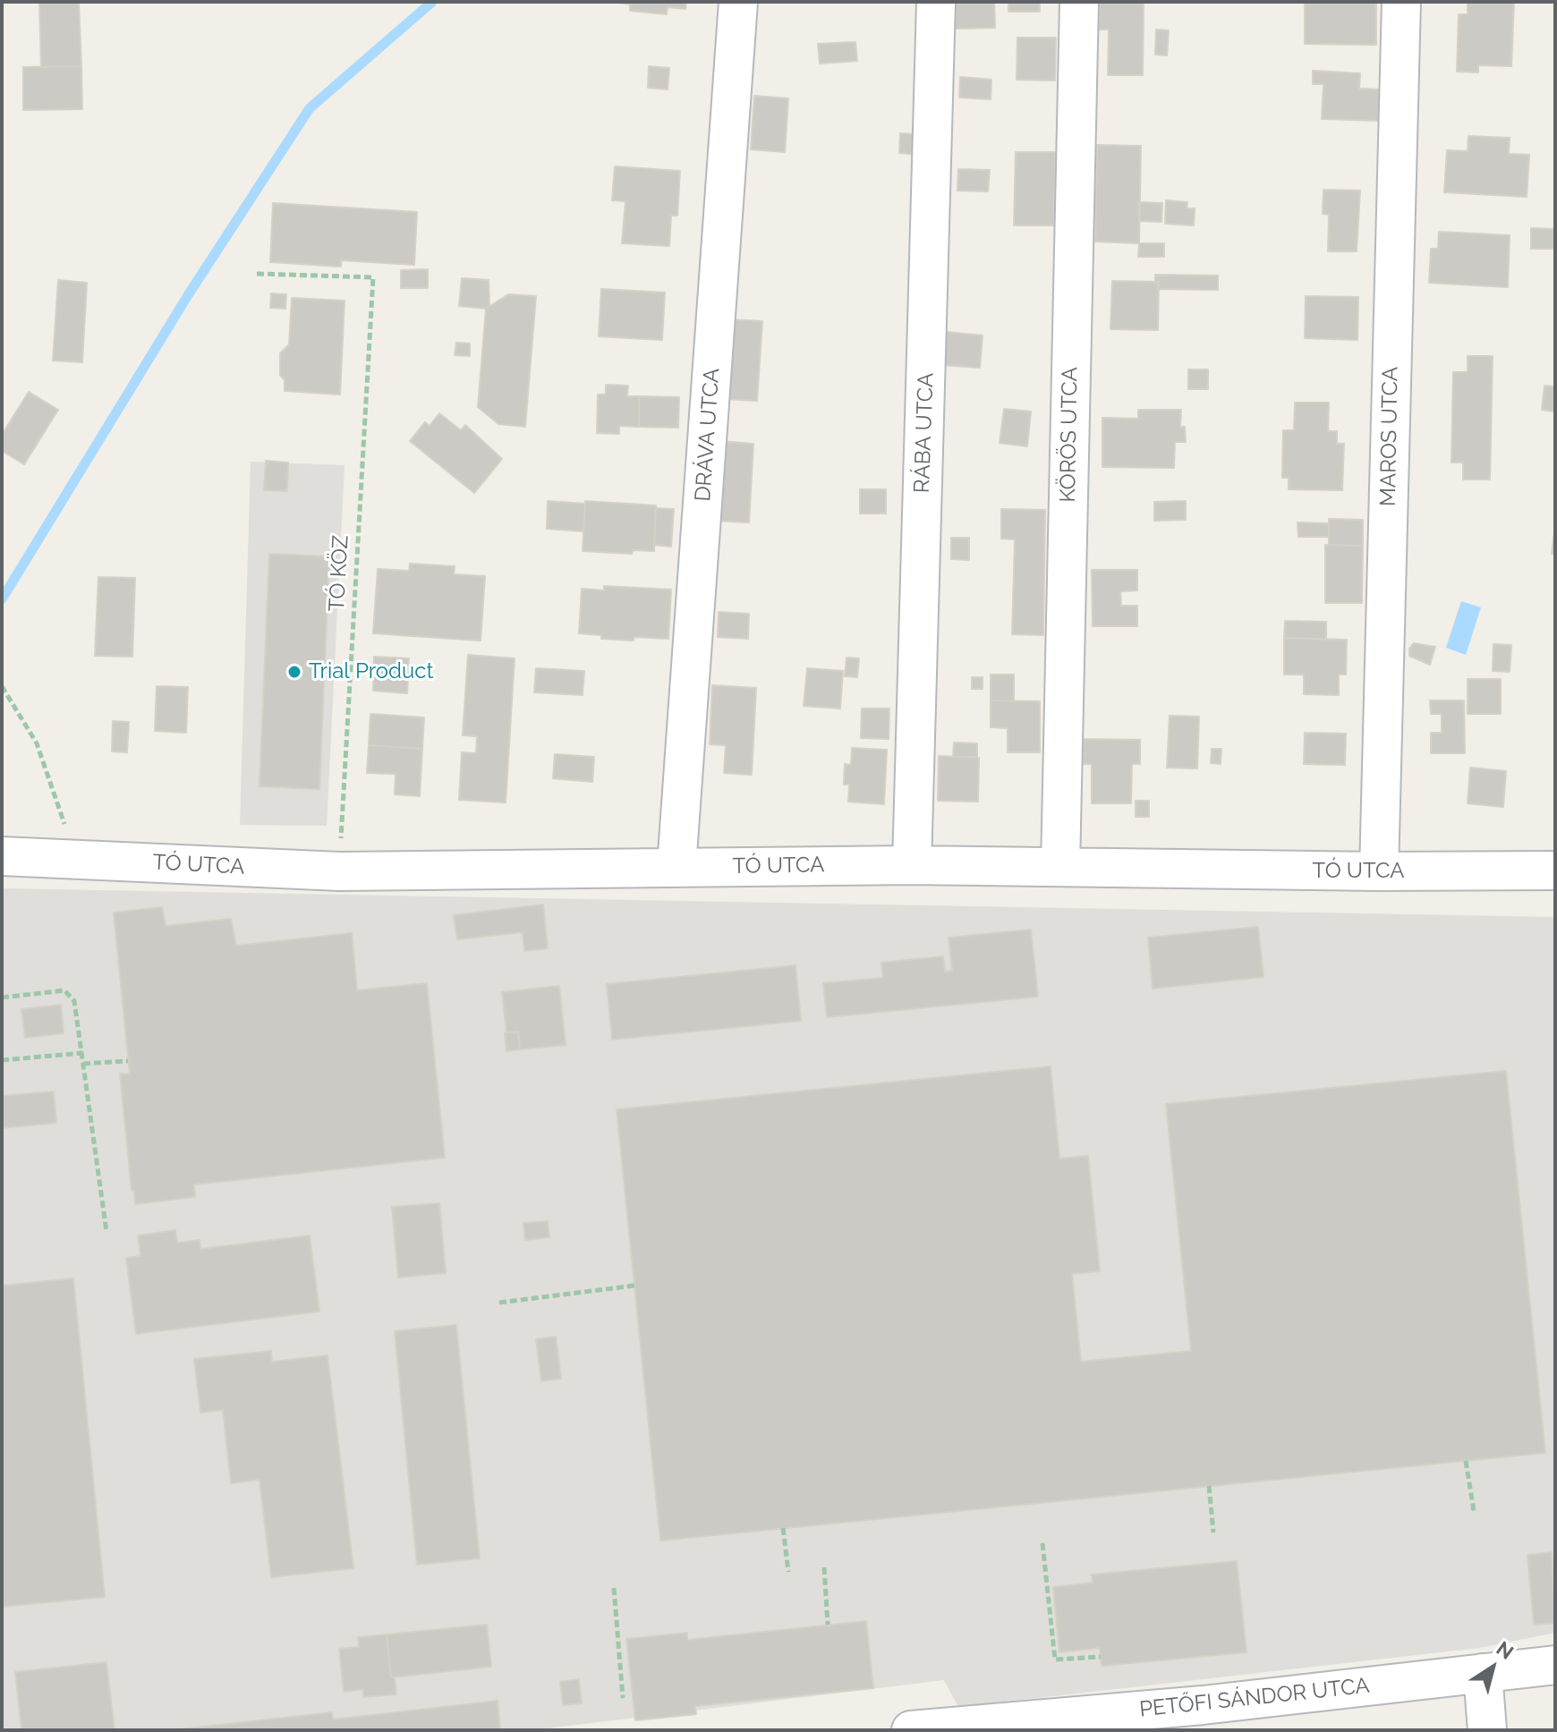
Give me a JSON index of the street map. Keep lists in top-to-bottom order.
{
  "streets": {
    "street": [
      "RÁBA UTCA",
      "DRÁVA UTCA",
      "KÖRÖS UTCA",
      "MAROS UTCA",
      "TÓ UTCA",
      "PETŐFI SÁNDOR UTCA"
    ],
    "path": ["TÓ KÖZ"]
  },
  "crossings": [
    ["RÁBA UTCA", "TÓ UTCA"],
    ["DRÁVA UTCA", "TÓ UTCA"],
    ["KÖRÖS UTCA", "TÓ UTCA"],
    ["MAROS UTCA", "TÓ UTCA"],
    ["TÓ KÖZ", "TÓ UTCA"]
  ],
  "places": ["Trial Product"],
  "north": "top right"
}
